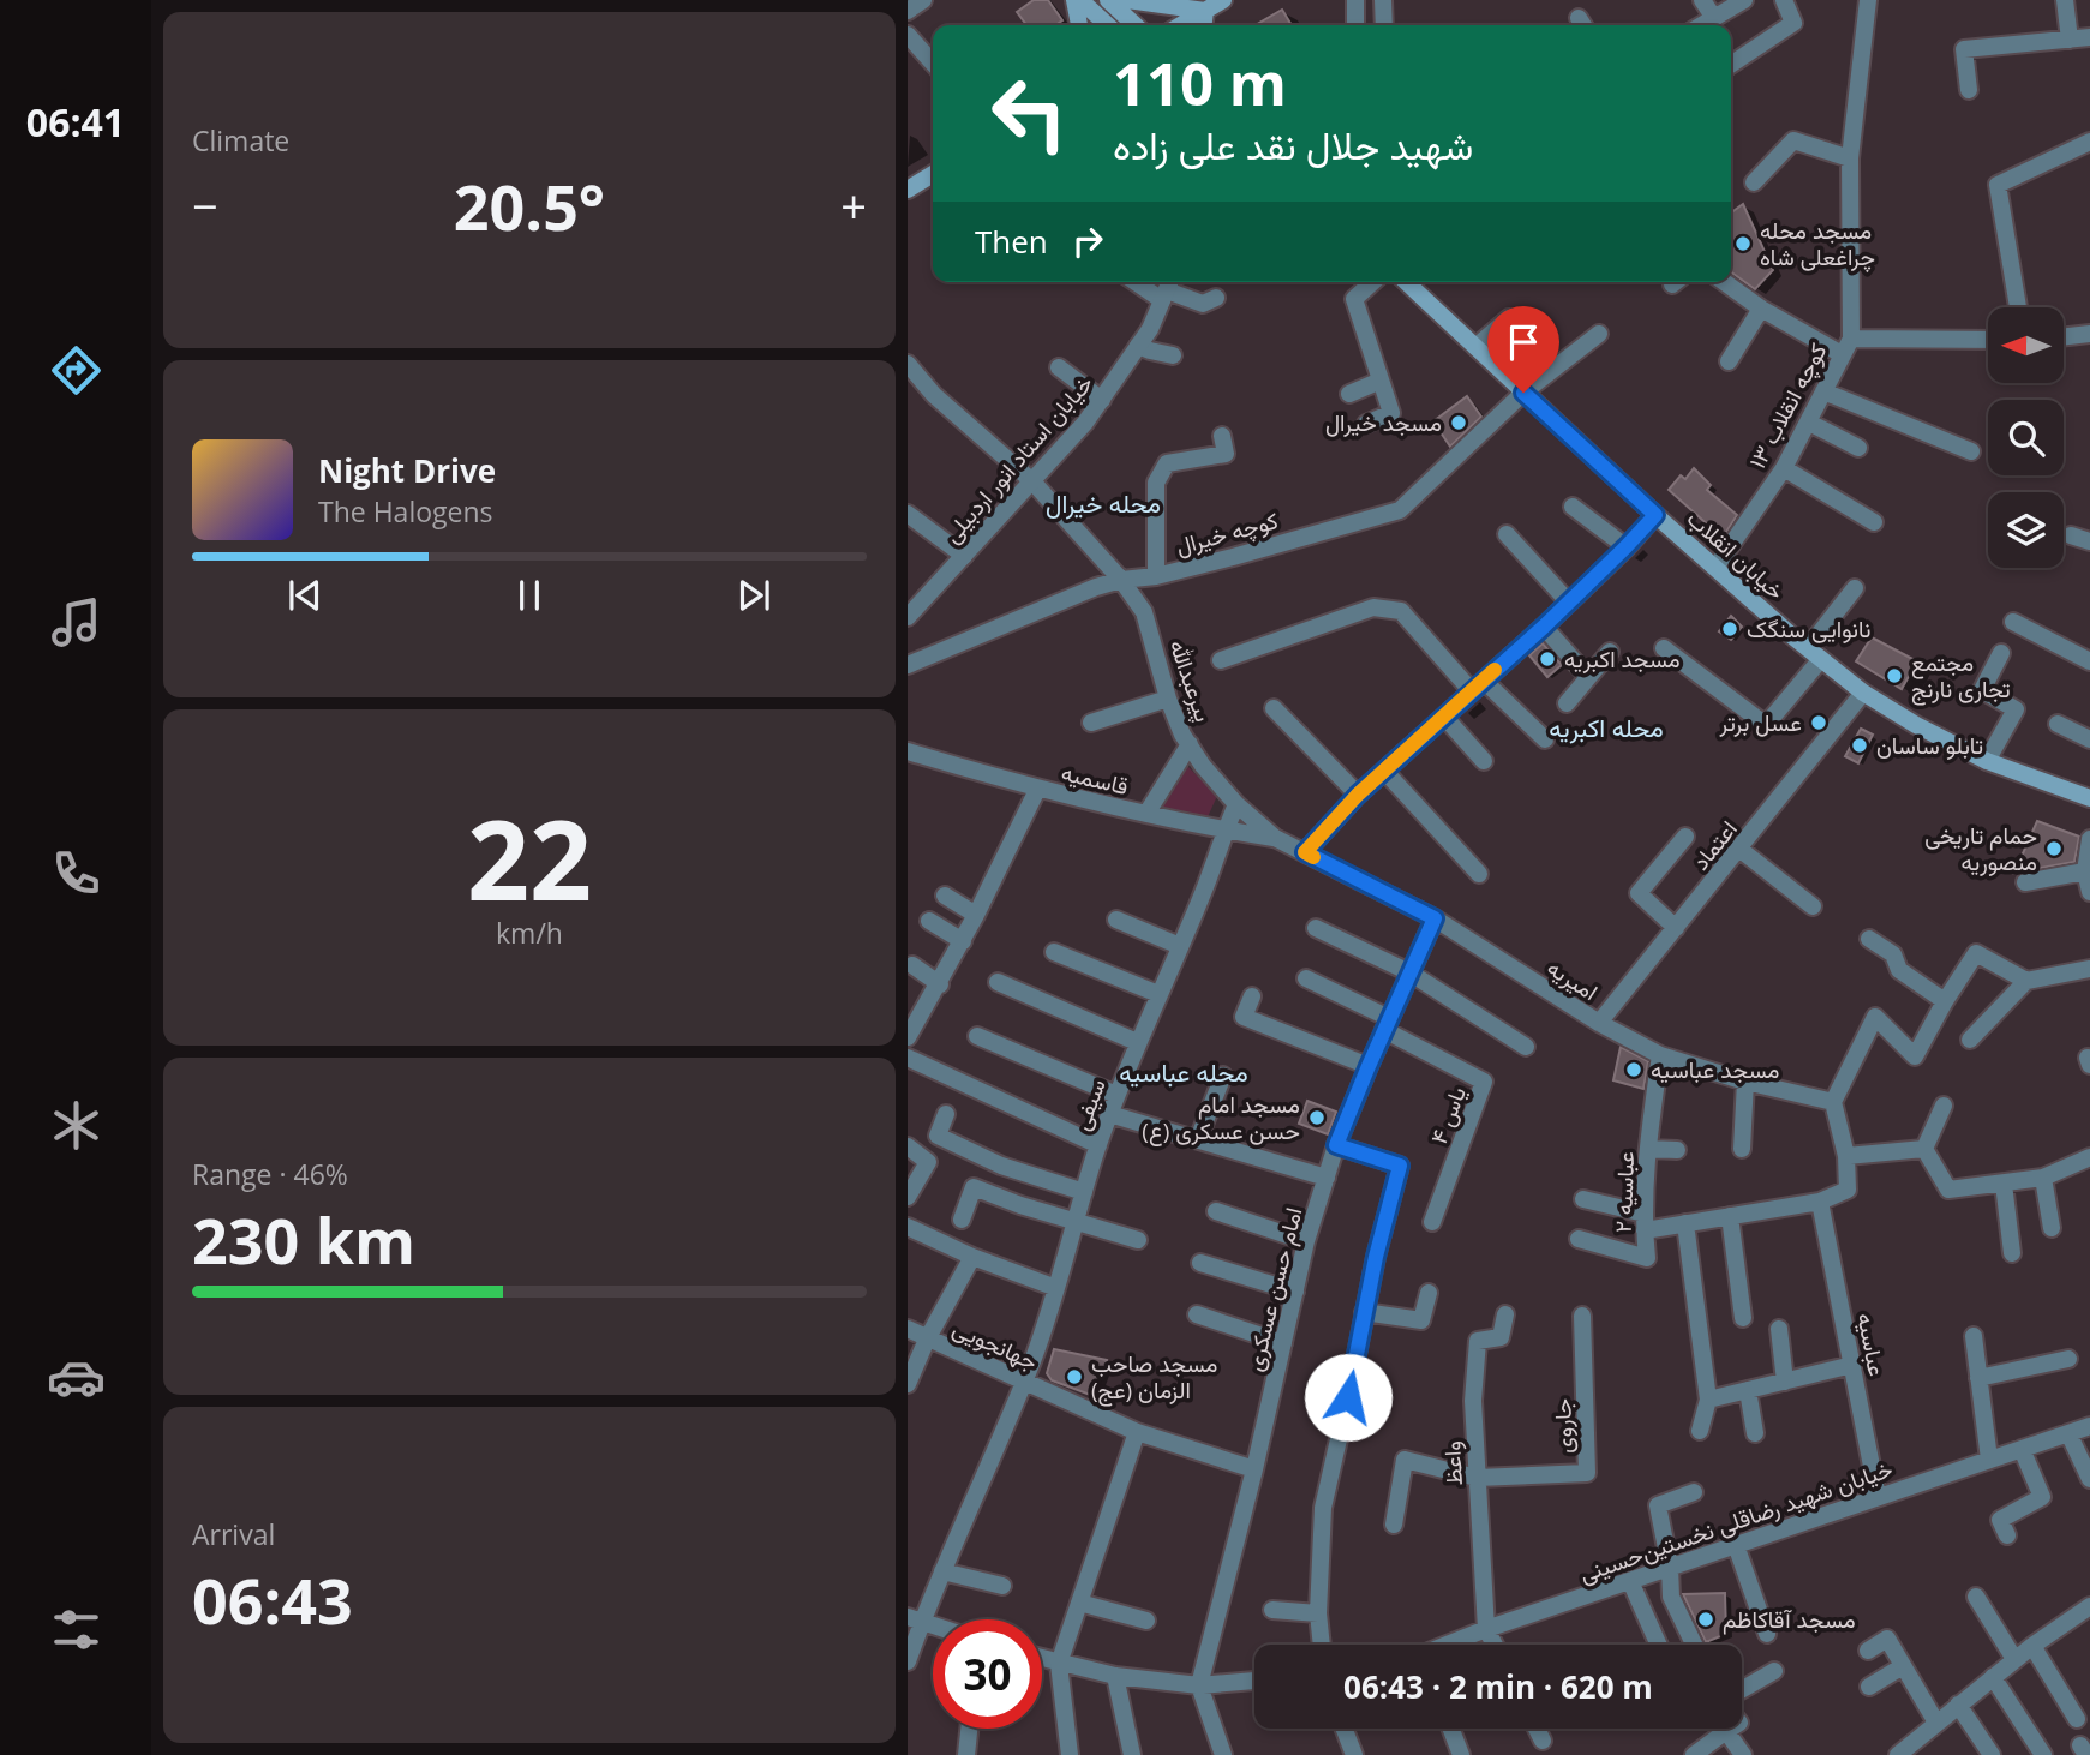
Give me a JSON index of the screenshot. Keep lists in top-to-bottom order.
{
  "streets": {
    "main road": ["خیابان انقلاب"],
    "street": [
      "کوچه انقلاب ۱۳",
      "خیابان استاد انور اردبیلی",
      "کوچه خیرال",
      "پیرعبدالله",
      "قاسمیه",
      "اعتماد",
      "امیریه",
      "سیفی",
      "یاس ۴",
      "عباسیه ۲",
      "امام حسن عسکری",
      "جهانجویی",
      "عباسیه",
      "جاروی",
      "واعظ",
      "خیابان شهید رضاقلی نخستین‌حسینی"
    ]
  },
  "crossings": [
    ["کوچه انقلاب ۱۳", "خیابان انقلاب"],
    ["خیابان استاد انور اردبیلی", "پیرعبدالله"],
    ["کوچه خیرال", "خیابان انقلاب"],
    ["کوچه خیرال", "پیرعبدالله"],
    ["خیابان انقلاب", "اعتماد"],
    ["پیرعبدالله", "قاسمیه"],
    ["پیرعبدالله", "امیریه"],
    ["پیرعبدالله", "سیفی"],
    ["قاسمیه", "سیفی"],
    ["اعتماد", "امیریه"],
    ["امیریه", "عباسیه ۲"],
    ["امیریه", "امام حسن عسکری"],
    ["سیفی", "جهانجویی"],
    ["یاس ۴", "امام حسن عسکری"],
    ["امام حسن عسکری", "جهانجویی"],
    ["عباسیه", "خیابان شهید رضاقلی نخستین‌حسینی"],
    ["جاروی", "واعظ"],
    ["واعظ", "خیابان شهید رضاقلی نخستین‌حسینی"]
  ],
  "districts": ["محله خیرال", "محله اکبریه", "محله عباسیه"],
  "places": [
    "مسجد محله چراغعلی شاه",
    "مسجد خیرال",
    "نانوایی سنگک",
    "مسجد اکبریه",
    "مجتمع تجاری نارنج",
    "عسل برتر",
    "تابلو ساسان",
    "حمام تاریخی منصوریه",
    "مسجد عباسیه",
    "مسجد امام حسن عسکری (ع)",
    "مسجد صاحب الزمان (عج)",
    "مسجد آقاکاظم"
  ],
  "north": "left",
  "page": {
    "tabs": "06:41",
    "tile": [
      "Climate",
      ["22", "km/h"],
      ["Range · 46%", "230 km"],
      ["Arrival", "06:43"]
    ],
    "turn": ["110 m", "شهید جلال نقد علی زاده"],
    "heat": ["−", "20.5°", "+"],
    "then": "Then",
    "song": ["Night Drive", "The Halogens"],
    "limit": "30",
    "trip": "06:43 · 2 min · 620 m"
  }
}
